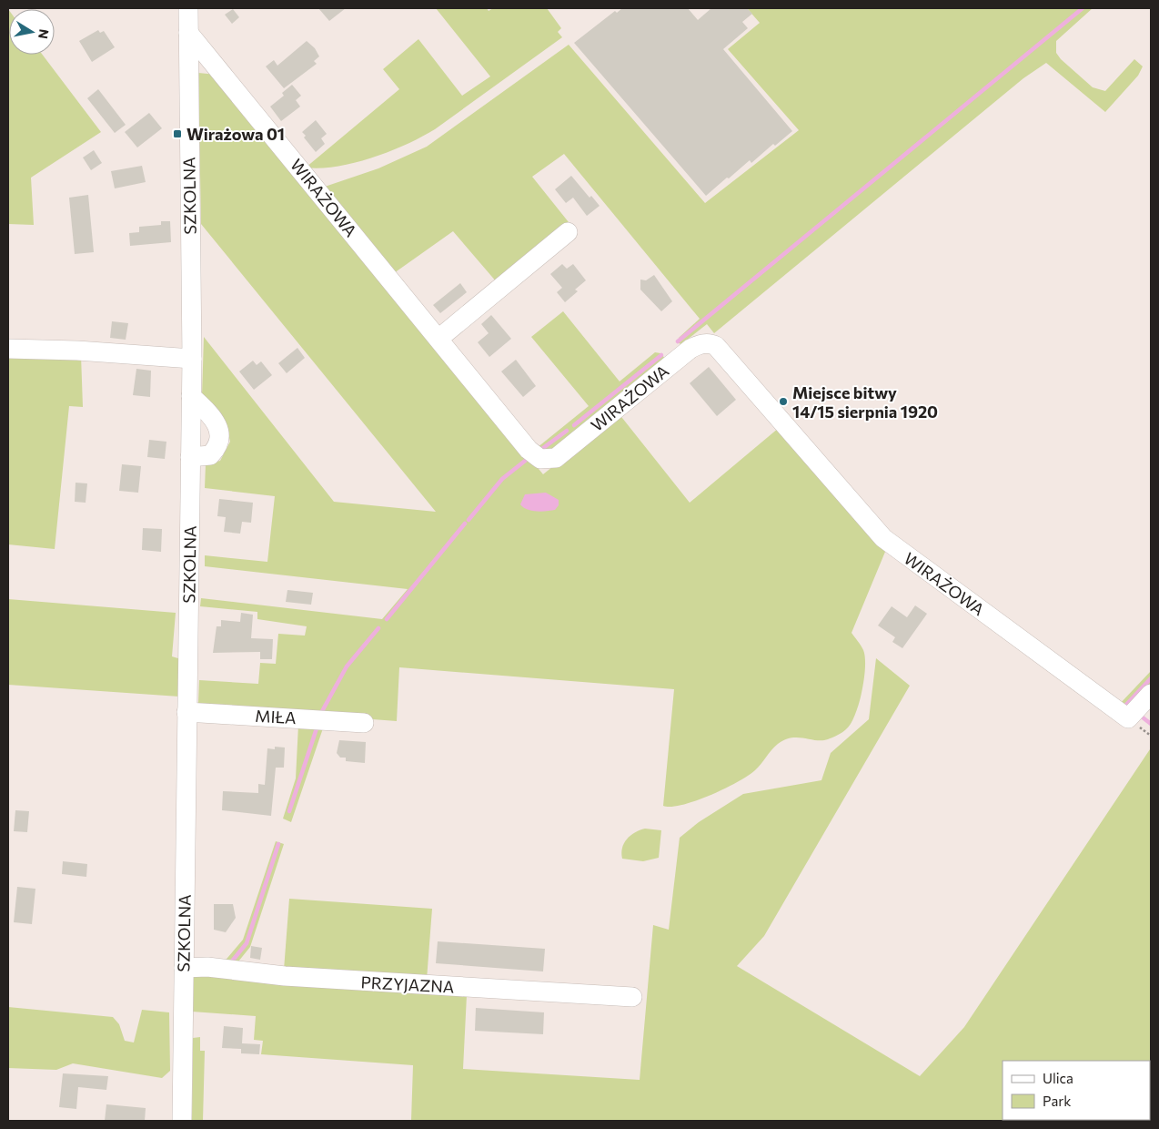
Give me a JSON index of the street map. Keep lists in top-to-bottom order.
{
  "streets": {
    "street": [
      "SZKOLNA",
      "WIRAŻOWA",
      "MIŁA",
      "PRZYJAZNA"
    ]
  },
  "crossings": [
    ["SZKOLNA", "WIRAŻOWA"],
    ["SZKOLNA", "MIŁA"],
    ["SZKOLNA", "PRZYJAZNA"]
  ],
  "places": {
    "transit": ["Wirażowa 01"],
    "other": ["Miejsce bitwy 14/15 sierpnia 1920"]
  },
  "legend": ["Ulica", "Park"],
  "north": "right"
}
